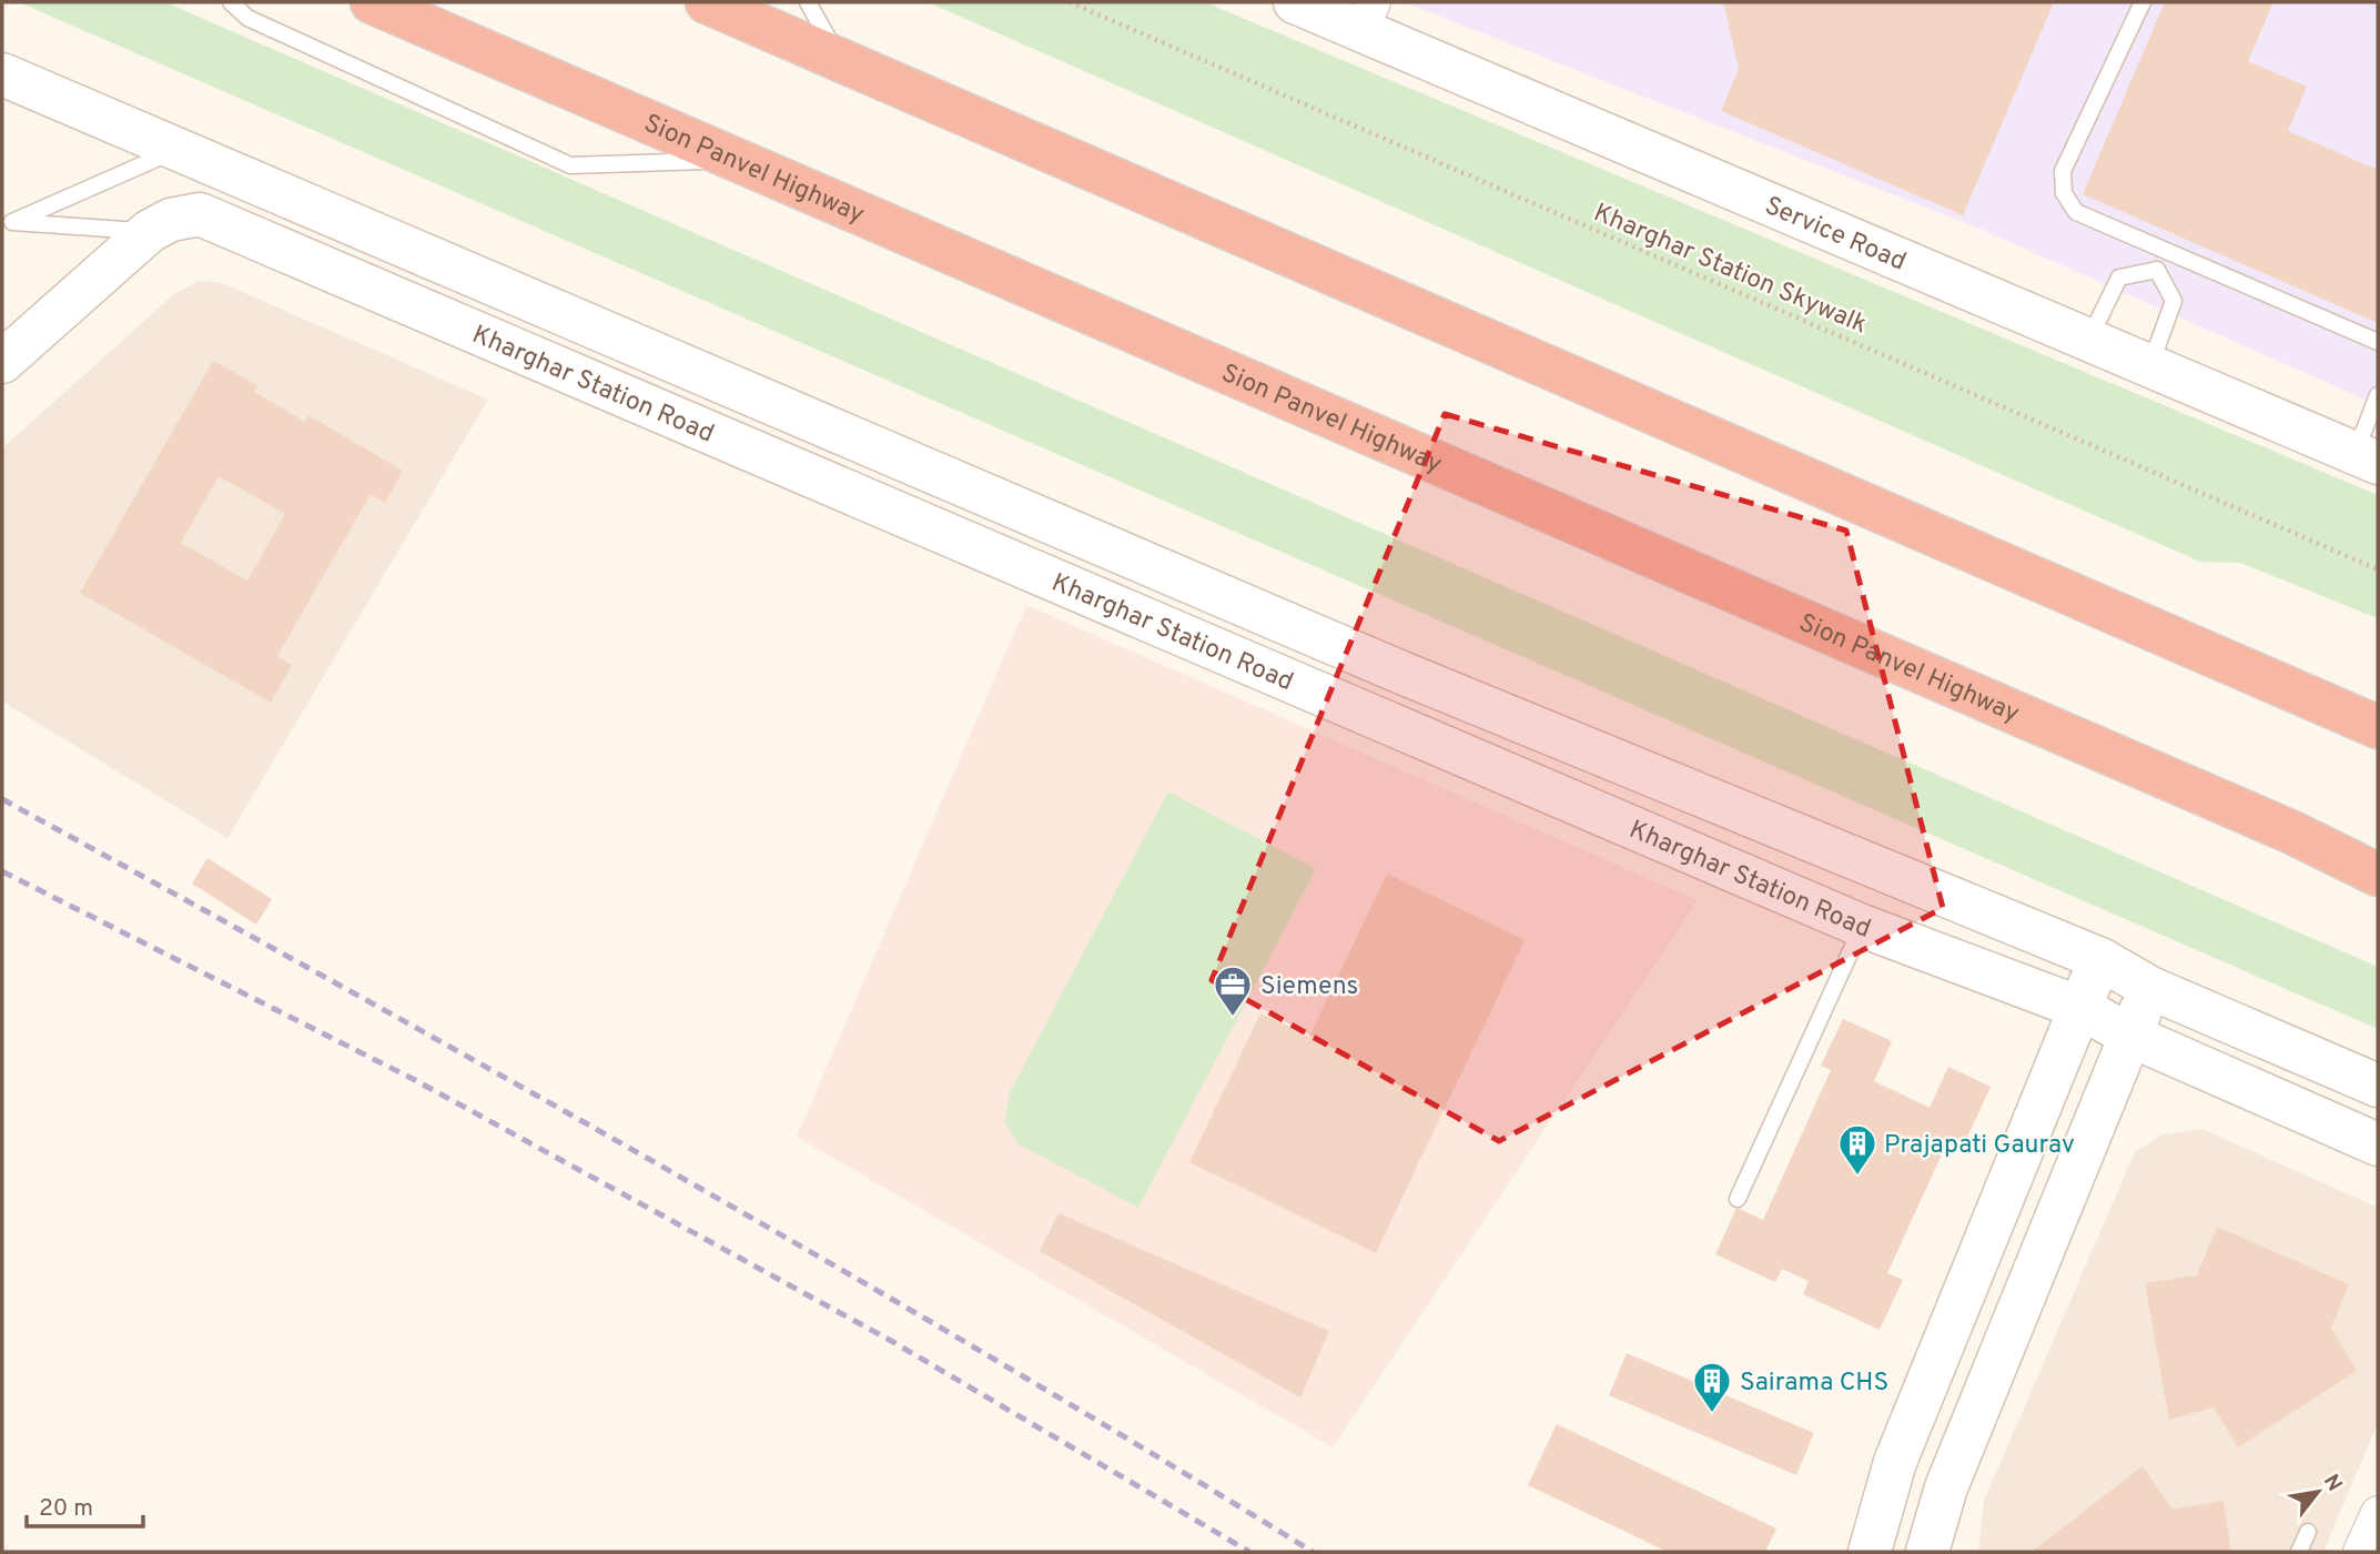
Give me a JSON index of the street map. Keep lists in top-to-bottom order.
{
  "streets": {
    "highway": ["Sion Panvel Highway"],
    "street": ["Service Road", "Kharghar Station Road"],
    "path": ["Kharghar Station Skywalk"]
  },
  "places": {
    "office": ["Siemens"],
    "building": ["Prajapati Gaurav", "Sairama CHS"]
  },
  "scale_bar": "20 m",
  "north": "top right"
}
